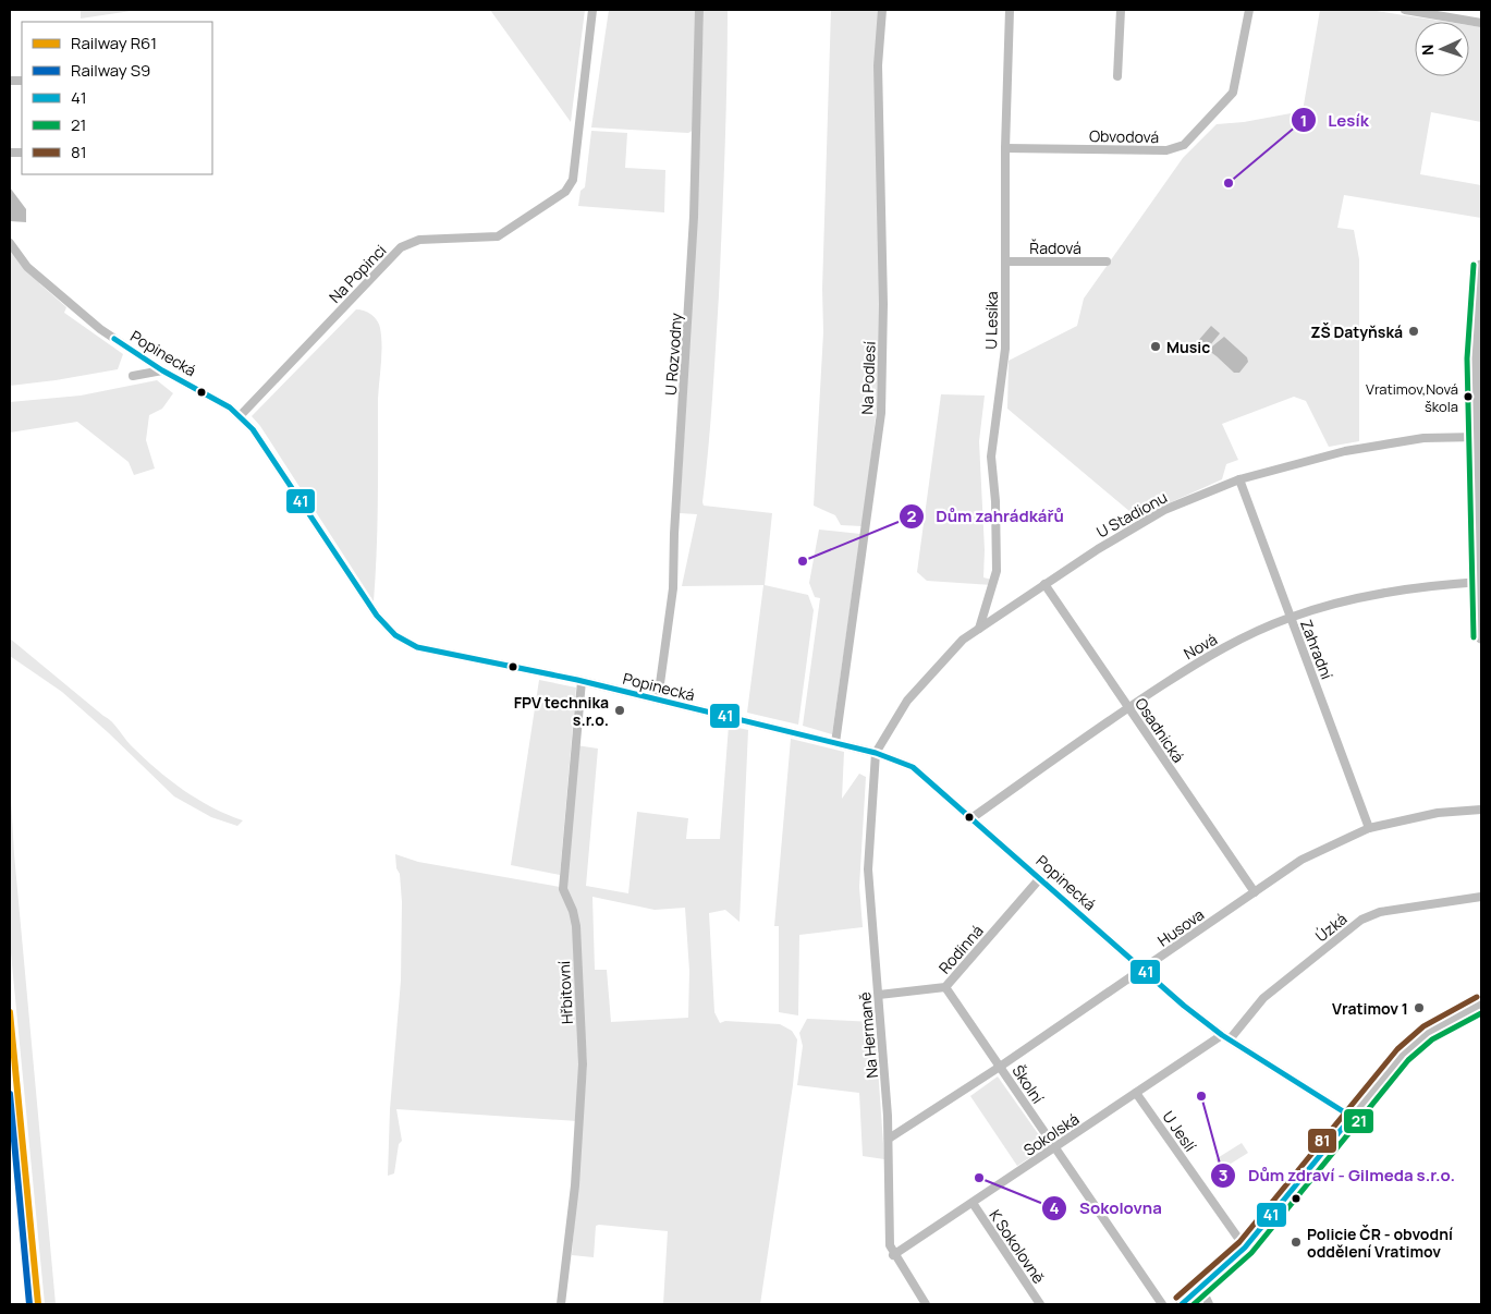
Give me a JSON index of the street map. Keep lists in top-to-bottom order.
{
  "streets": {
    "street": [
      "Obvodová",
      "Řadová",
      "Na Popinci",
      "U Lesíka",
      "Popinecká",
      "U Rozvodny",
      "Na Podlesí",
      "U Stadionu",
      "Nová",
      "Zahradní",
      "Osadnická",
      "Husova",
      "Úzká",
      "Rodinná",
      "Hřbitovní",
      "Na Hermaně",
      "Školní",
      "U Jeslí",
      "Sokolská",
      "K Sokolovně"
    ]
  },
  "crossings": [
    ["Obvodová", "U Lesíka"],
    ["Řadová", "U Lesíka"],
    ["Na Popinci", "Popinecká"],
    ["U Lesíka", "U Stadionu"],
    ["Popinecká", "U Rozvodny"],
    ["Popinecká", "Na Podlesí"],
    ["Popinecká", "U Stadionu"],
    ["Popinecká", "Nová"],
    ["Popinecká", "Husova"],
    ["Popinecká", "Úzká"],
    ["Popinecká", "Rodinná"],
    ["Popinecká", "Hřbitovní"],
    ["Popinecká", "Na Hermaně"],
    ["Popinecká", "Sokolská"],
    ["U Stadionu", "Zahradní"],
    ["U Stadionu", "Osadnická"],
    ["U Stadionu", "Na Hermaně"],
    ["Nová", "Zahradní"],
    ["Nová", "Osadnická"],
    ["Zahradní", "Husova"],
    ["Osadnická", "Husova"],
    ["Husova", "Na Hermaně"],
    ["Husova", "Školní"],
    ["Úzká", "Sokolská"],
    ["Rodinná", "Na Hermaně"],
    ["Rodinná", "Školní"],
    ["Na Hermaně", "Sokolská"],
    ["Školní", "Sokolská"],
    ["U Jeslí", "Sokolská"],
    ["Sokolská", "K Sokolovně"]
  ],
  "places": [
    "Lesík",
    "ZŠ Datyňská",
    "Music",
    "Vratimov,Nová škola",
    "Dům zahrádkářů",
    "FPV technika s.r.o.",
    "Vratimov 1",
    "Dům zdraví - Gilmeda s.r.o.",
    "Sokolovna",
    "Policie ČR - obvodní oddělení Vratimov"
  ],
  "lines": [
    "transit line 21",
    "transit line 41",
    "transit line 81",
    "rail line R61",
    "rail line S9"
  ],
  "legend": [
    "Railway R61",
    "Railway S9",
    "41",
    "21",
    "81"
  ],
  "north": "left"
}
